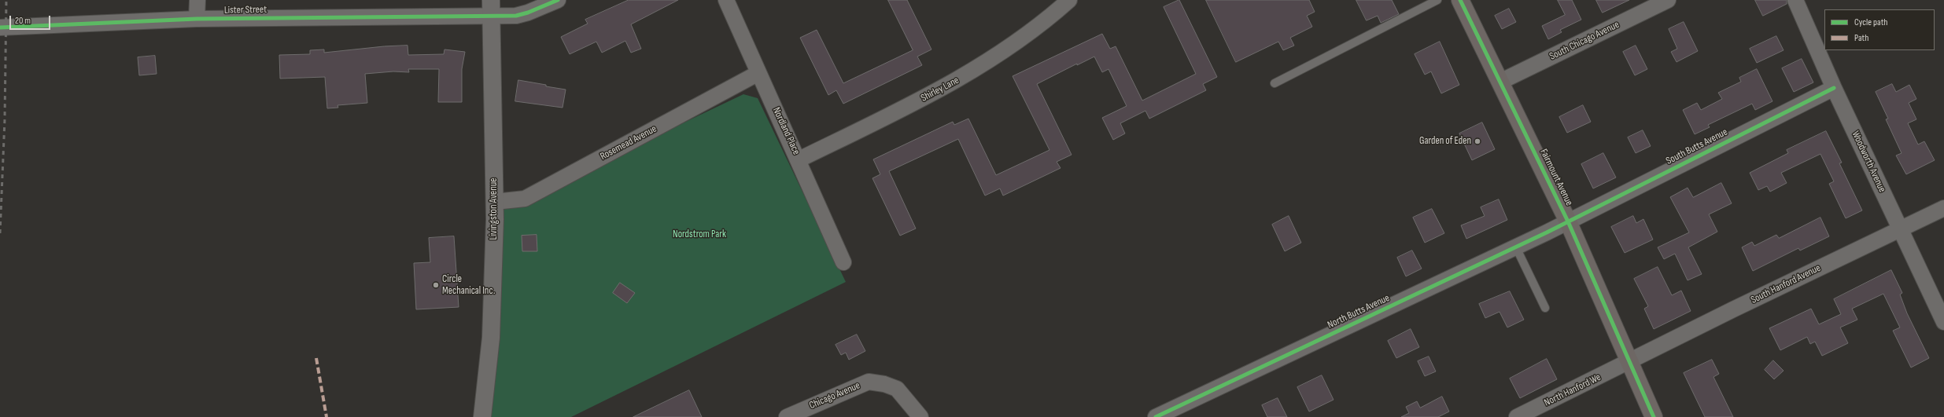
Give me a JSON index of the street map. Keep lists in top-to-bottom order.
{
  "streets": {
    "main road": ["Fairmount Avenue"],
    "street": [
      "Lister Street",
      "South Chicago Avenue",
      "Shirley Lane",
      "Nordland Place",
      "Rosemead Avenue",
      "South Butts Avenue",
      "Woodworth Avenue",
      "Livingston Avenue",
      "South Hanford Avenue",
      "North Butts Avenue",
      "North Hanford We",
      "Chicago Avenue"
    ]
  },
  "crossings": [
    ["Lister Street", "Livingston Avenue"],
    ["South Chicago Avenue", "Fairmount Avenue"],
    ["Shirley Lane", "Nordland Place"],
    ["Nordland Place", "Rosemead Avenue"],
    ["Rosemead Avenue", "Livingston Avenue"],
    ["South Butts Avenue", "Woodworth Avenue"],
    ["South Butts Avenue", "Fairmount Avenue"],
    ["South Butts Avenue", "North Butts Avenue"],
    ["Woodworth Avenue", "South Hanford Avenue"],
    ["Fairmount Avenue", "South Hanford Avenue"],
    ["Fairmount Avenue", "North Butts Avenue"],
    ["Fairmount Avenue", "North Hanford We"],
    ["South Hanford Avenue", "North Hanford We"]
  ],
  "parks": ["Nordstrom Park"],
  "places": ["Garden of Eden", "Circle Mechanical Inc."],
  "legend": ["Cycle path", "Path"],
  "scale_bar": "20 m"
}
